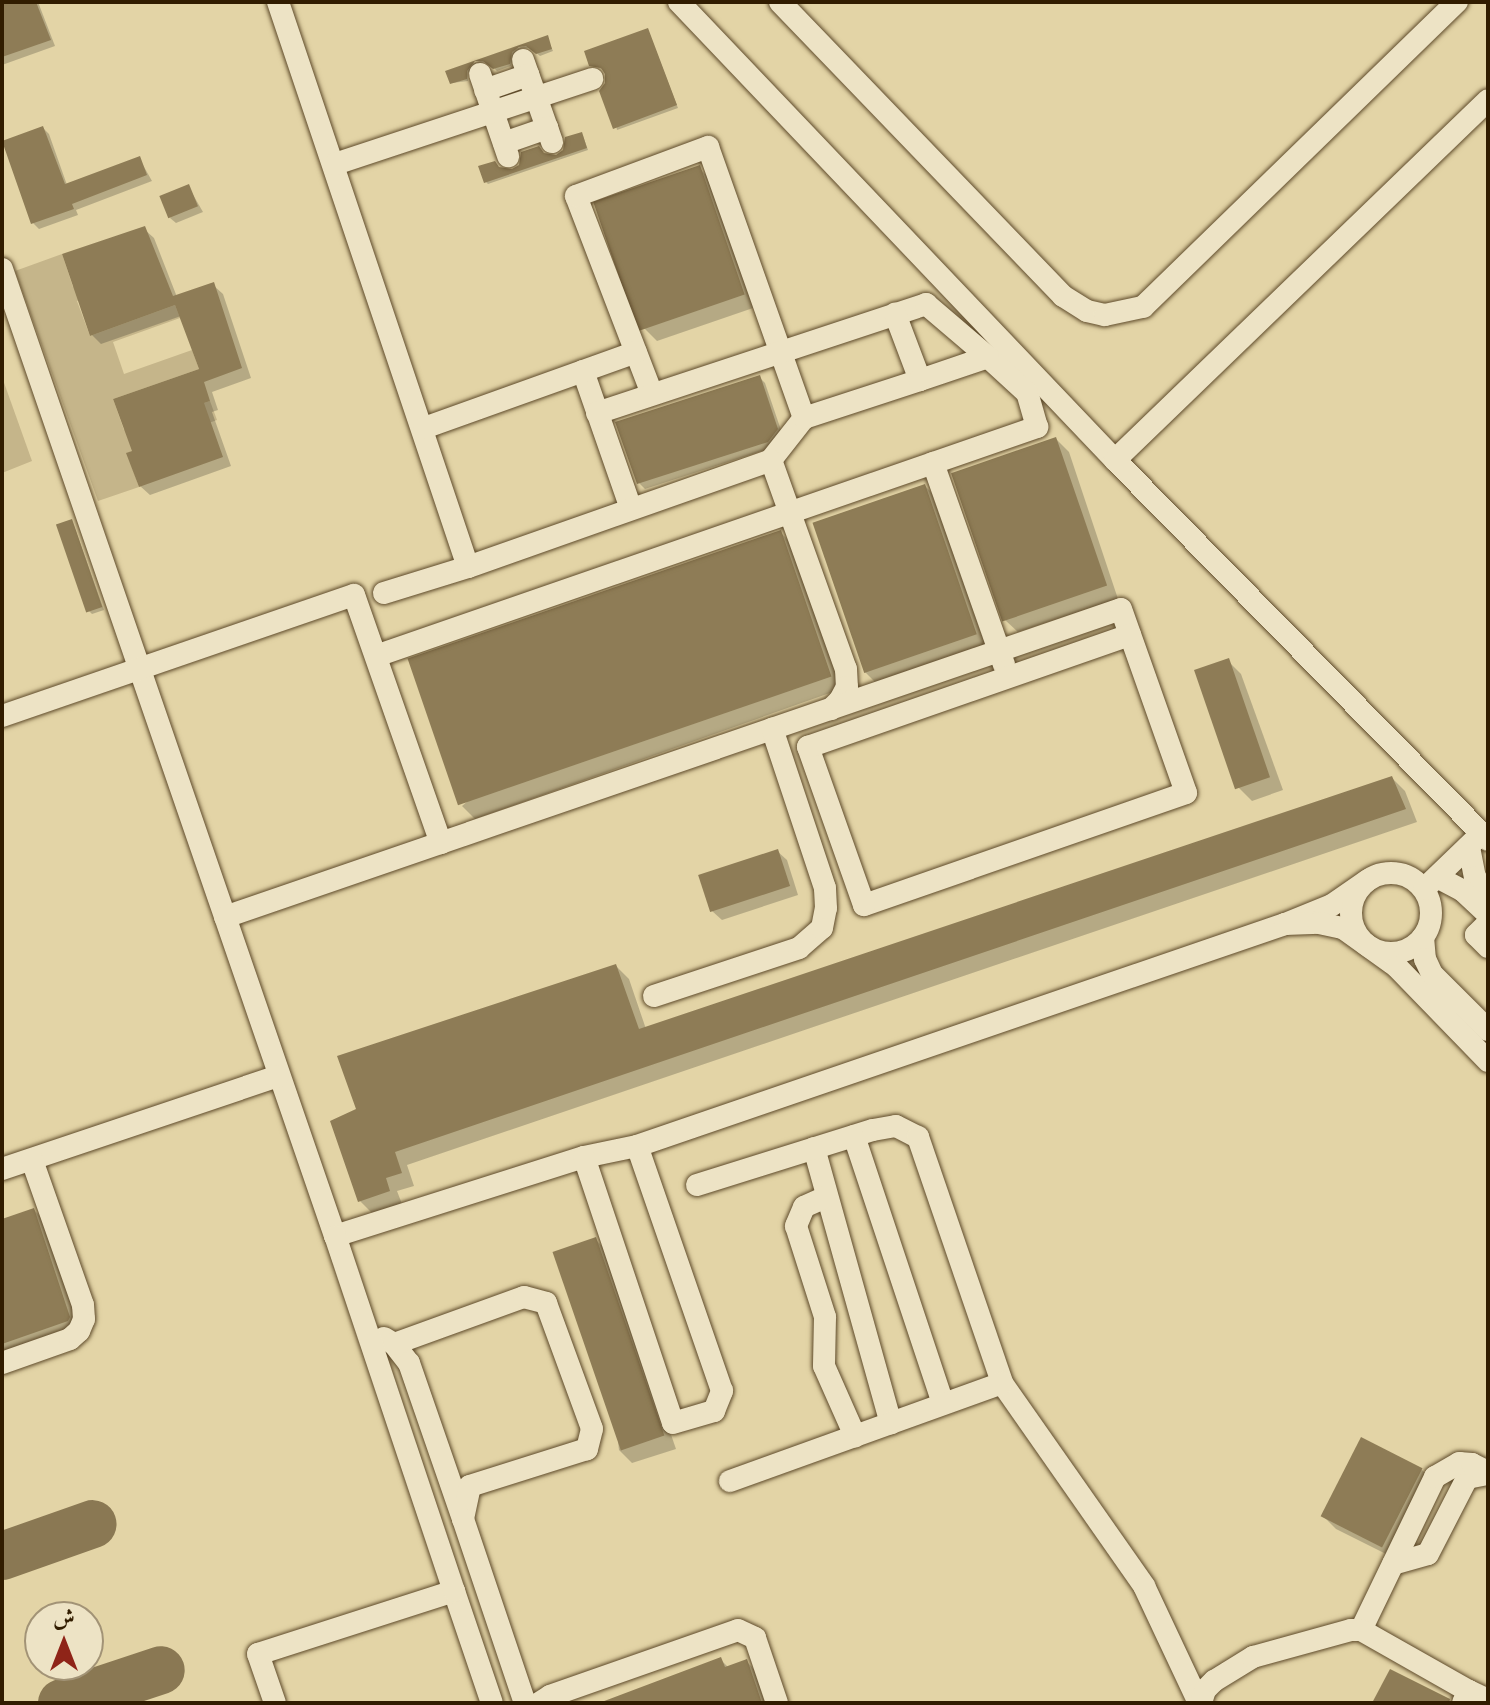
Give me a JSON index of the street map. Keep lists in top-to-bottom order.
{
  "north": "top"
}
